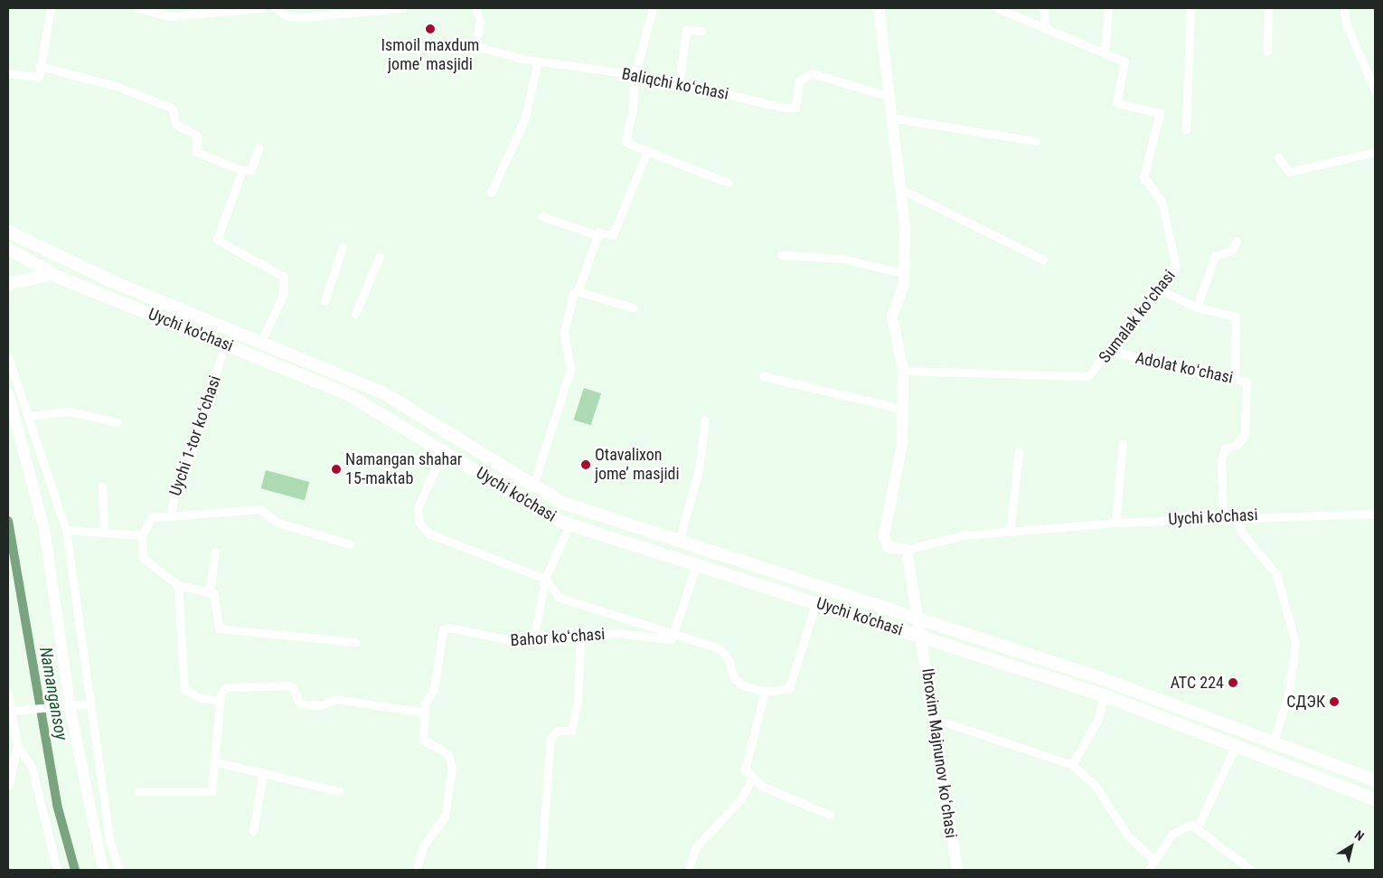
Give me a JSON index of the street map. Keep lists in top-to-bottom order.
{
  "streets": {
    "main road": ["Uychi ko'chasi"],
    "street": [
      "Baliqchi koʻchasi",
      "Sumalak koʻchasi",
      "Adolat koʻchasi",
      "Uychi 1-tor koʻchasi",
      "Bahor koʻchasi",
      "Ibroxim Majnunov koʻchasi"
    ]
  },
  "crossings": [
    ["Sumalak koʻchasi", "Adolat koʻchasi"],
    ["Uychi ko'chasi", "Adolat koʻchasi"],
    ["Uychi ko'chasi", "Uychi 1-tor koʻchasi"],
    ["Uychi ko'chasi", "Ibroxim Majnunov koʻchasi"]
  ],
  "water": ["Namangansoy"],
  "places": [
    "Ismoil maxdum jome' masjidi",
    "Otavalixon jome’ masjidi",
    "Namangan shahar 15-maktab",
    "ATC 224",
    "СДЭК"
  ],
  "north": "top right"
}
